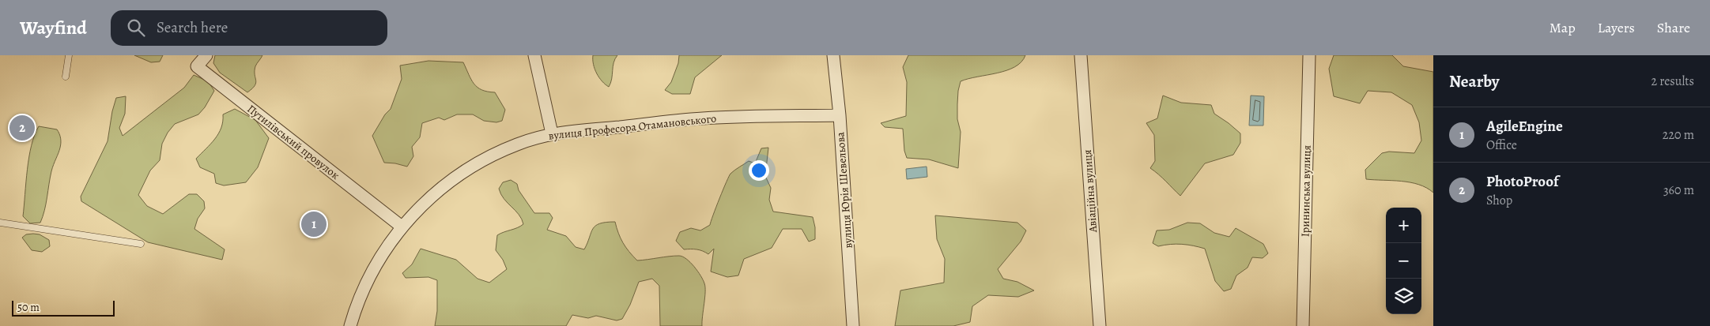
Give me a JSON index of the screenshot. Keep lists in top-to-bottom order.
{
  "streets": {
    "street": [
      "вулиця Професора Отамановського",
      "Путилівський провулок",
      "вулиця Юрія Шевельова",
      "Авіаційна вулиця",
      "Ірининська вулиця"
    ]
  },
  "crossings": [
    ["вулиця Професора Отамановського", "Путилівський провулок"],
    ["вулиця Професора Отамановського", "вулиця Юрія Шевельова"]
  ],
  "scale_bar": "50 m",
  "page": {
    "header": "Wayfind",
    "search": "Search here",
    "nav": ["Map", "Layers", "Share"],
    "heading": ["Nearby", "2 results"],
    "list": [
      {
        "mark": "1",
        "name": "AgileEngine",
        "note": "Office",
        "value": "220 m"
      },
      {
        "mark": "2",
        "name": "PhotoProof",
        "note": "Shop",
        "value": "360 m"
      }
    ],
    "pins": ["2", "1"],
    "map_buttons": ["+", "−"],
    "scale": "50 m"
  }
}
